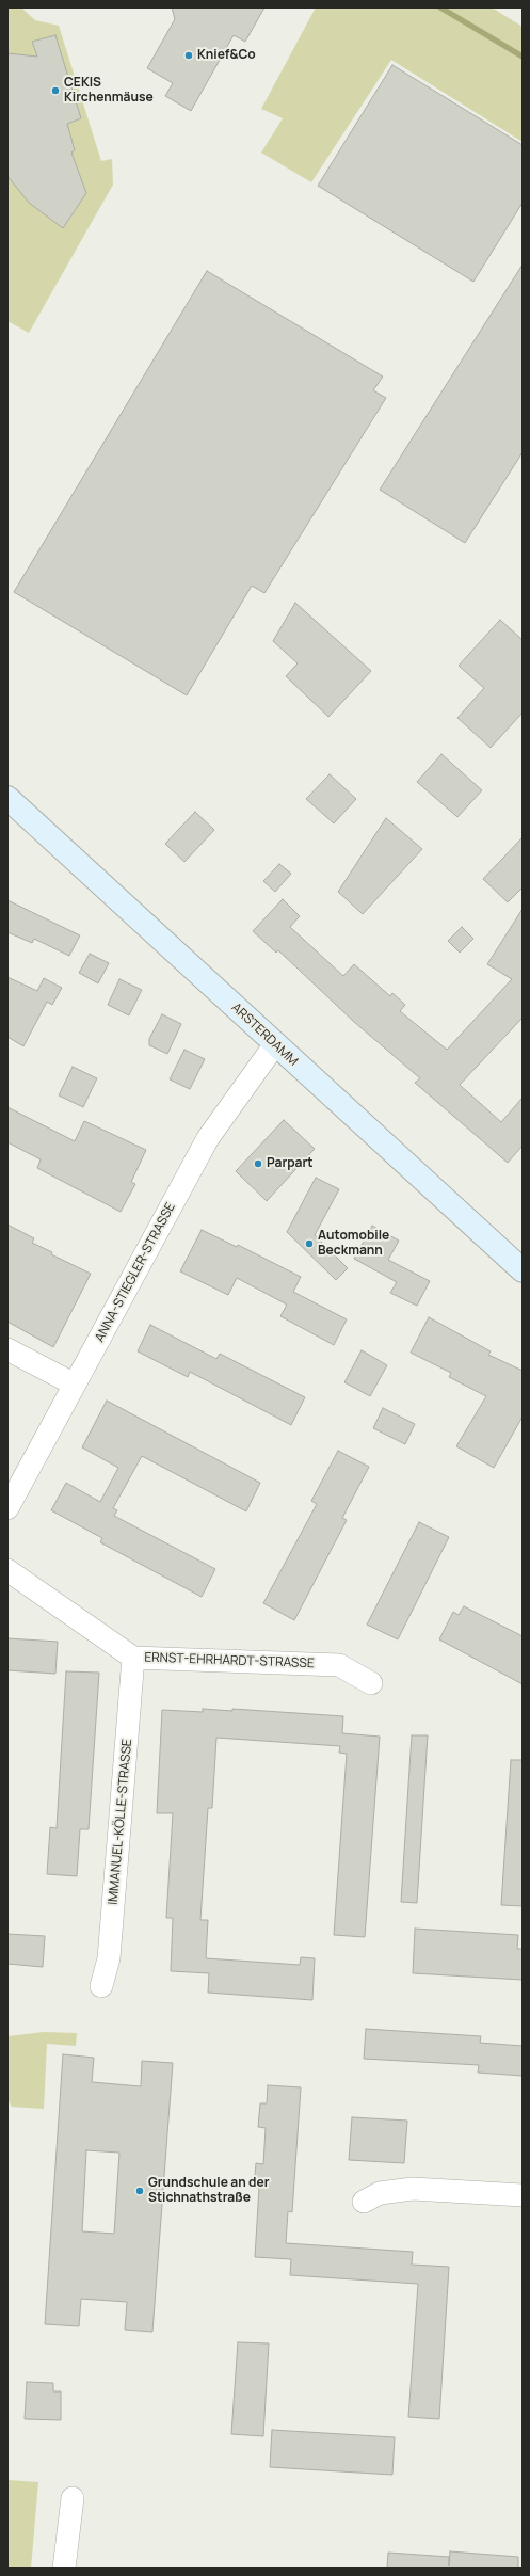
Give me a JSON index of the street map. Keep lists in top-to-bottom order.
{
  "streets": {
    "street": [
      "ARSTERDAMM",
      "ANNA-STIEGLER-STRASSE",
      "ERNST-EHRHARDT-STRASSE",
      "IMMANUEL-KÖLLE-STRASSE"
    ]
  },
  "crossings": [
    ["ARSTERDAMM", "ANNA-STIEGLER-STRASSE"],
    ["ERNST-EHRHARDT-STRASSE", "IMMANUEL-KÖLLE-STRASSE"]
  ],
  "places": [
    "Knief&Co",
    "CEKIS Kirchenmäuse",
    "Parpart",
    "Automobile Beckmann",
    "Grundschule an der Stichnathstraße"
  ]
}
